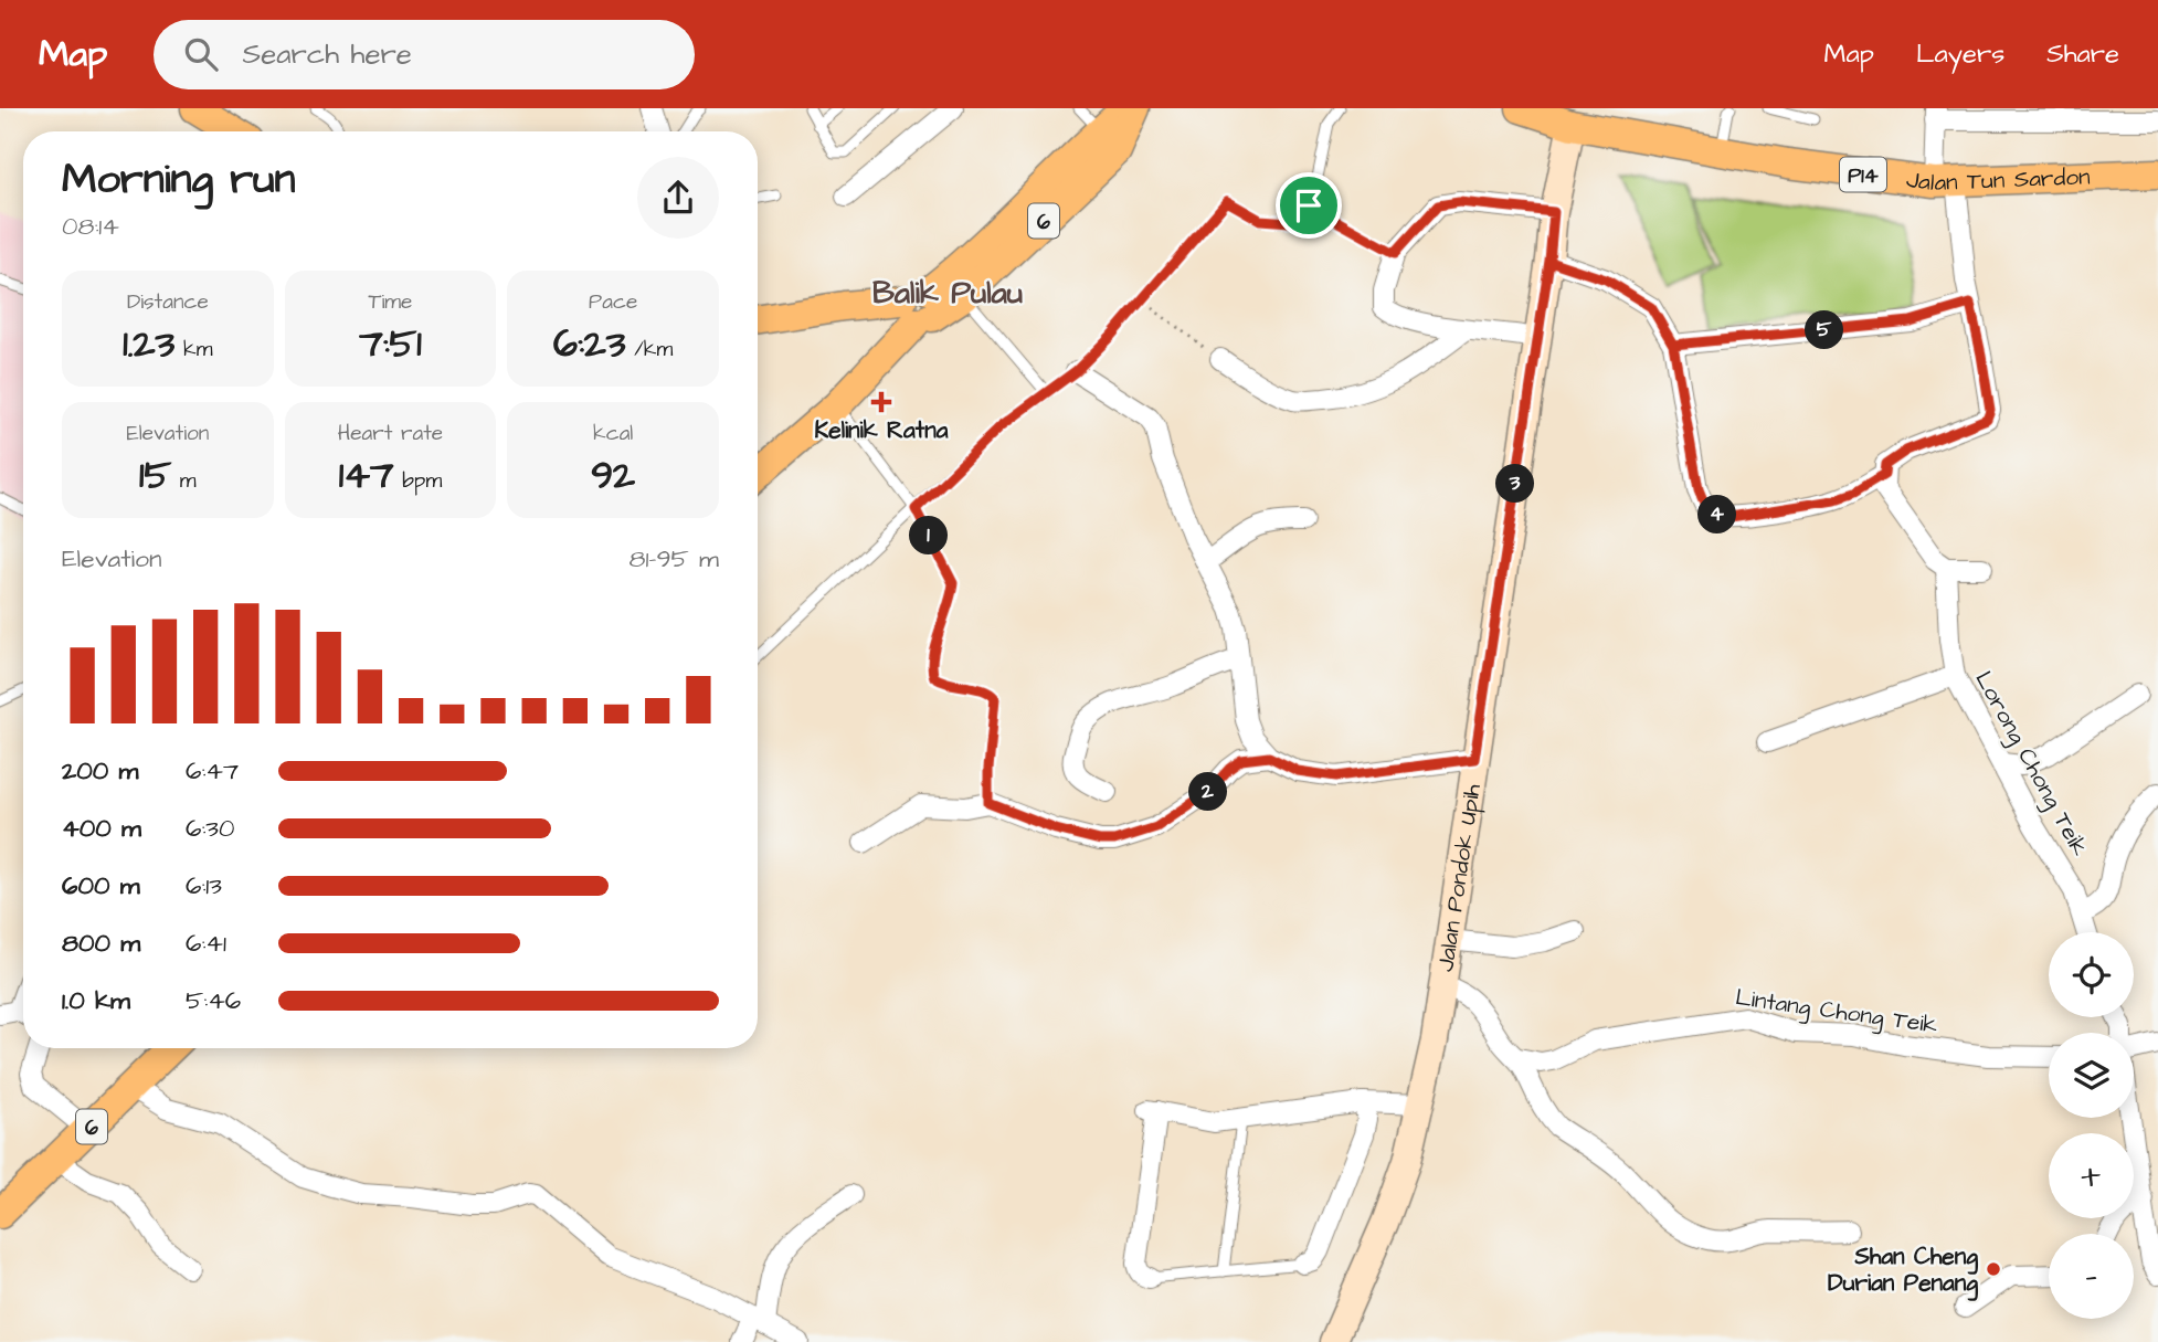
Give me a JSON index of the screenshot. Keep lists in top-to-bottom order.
{
  "streets": {
    "main road": [
      "P14",
      "Jalan Tun Sardon",
      "6",
      "Jalan Pondok Upih"
    ],
    "street": ["Lorong Chong Teik", "Lintang Chong Teik"]
  },
  "crossings": [
    ["Jalan Tun Sardon", "Jalan Pondok Upih"]
  ],
  "districts": ["Balik Pulau"],
  "places": {
    "health": ["Kelinik Ratna"],
    "other": ["Shan Cheng Durian Penang"]
  },
  "page": {
    "header": "Map",
    "search": "Search here",
    "nav": ["Map", "Layers", "Share"],
    "heading": ["Morning run", "08:14"],
    "stats": [
      ["Distance", "1.23 km"],
      ["Time", "7:51"],
      ["Pace", "6:23 /km"],
      ["Elevation", "15 m"],
      ["Heart rate", "147 bpm"],
      ["kcal", "92"]
    ],
    "pins": [
      "5",
      "3",
      "4",
      "1",
      "2"
    ],
    "chart": ["Elevation", "81–95 m"],
    "list": [
      {
        "name": "200 m",
        "note": "6:47"
      },
      {
        "name": "400 m",
        "note": "6:30"
      },
      {
        "name": "600 m",
        "note": "6:13"
      },
      {
        "name": "800 m",
        "note": "6:41"
      },
      {
        "name": "1.0 km",
        "note": "5:46"
      }
    ],
    "map_buttons": ["+", "−"]
  }
}
